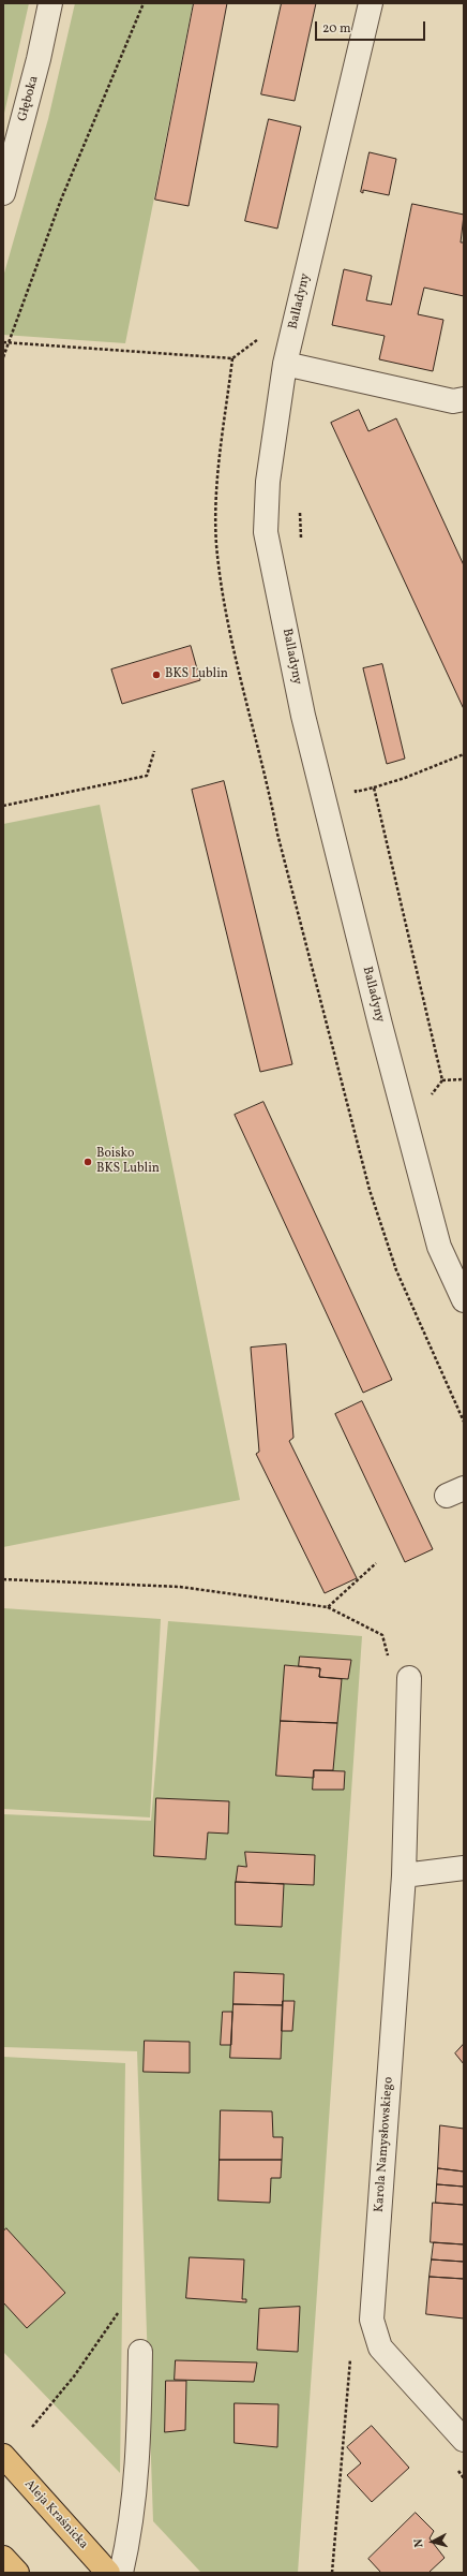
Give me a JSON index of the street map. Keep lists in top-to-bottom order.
{
  "streets": {
    "main road": ["Aleja Kraśnicka"],
    "street": ["Głęboka", "Balladyny", "Karola Namysłowskiego"]
  },
  "places": ["BKS Lublin", "Boisko BKS Lublin"],
  "scale_bar": "20 m",
  "north": "left"
}
